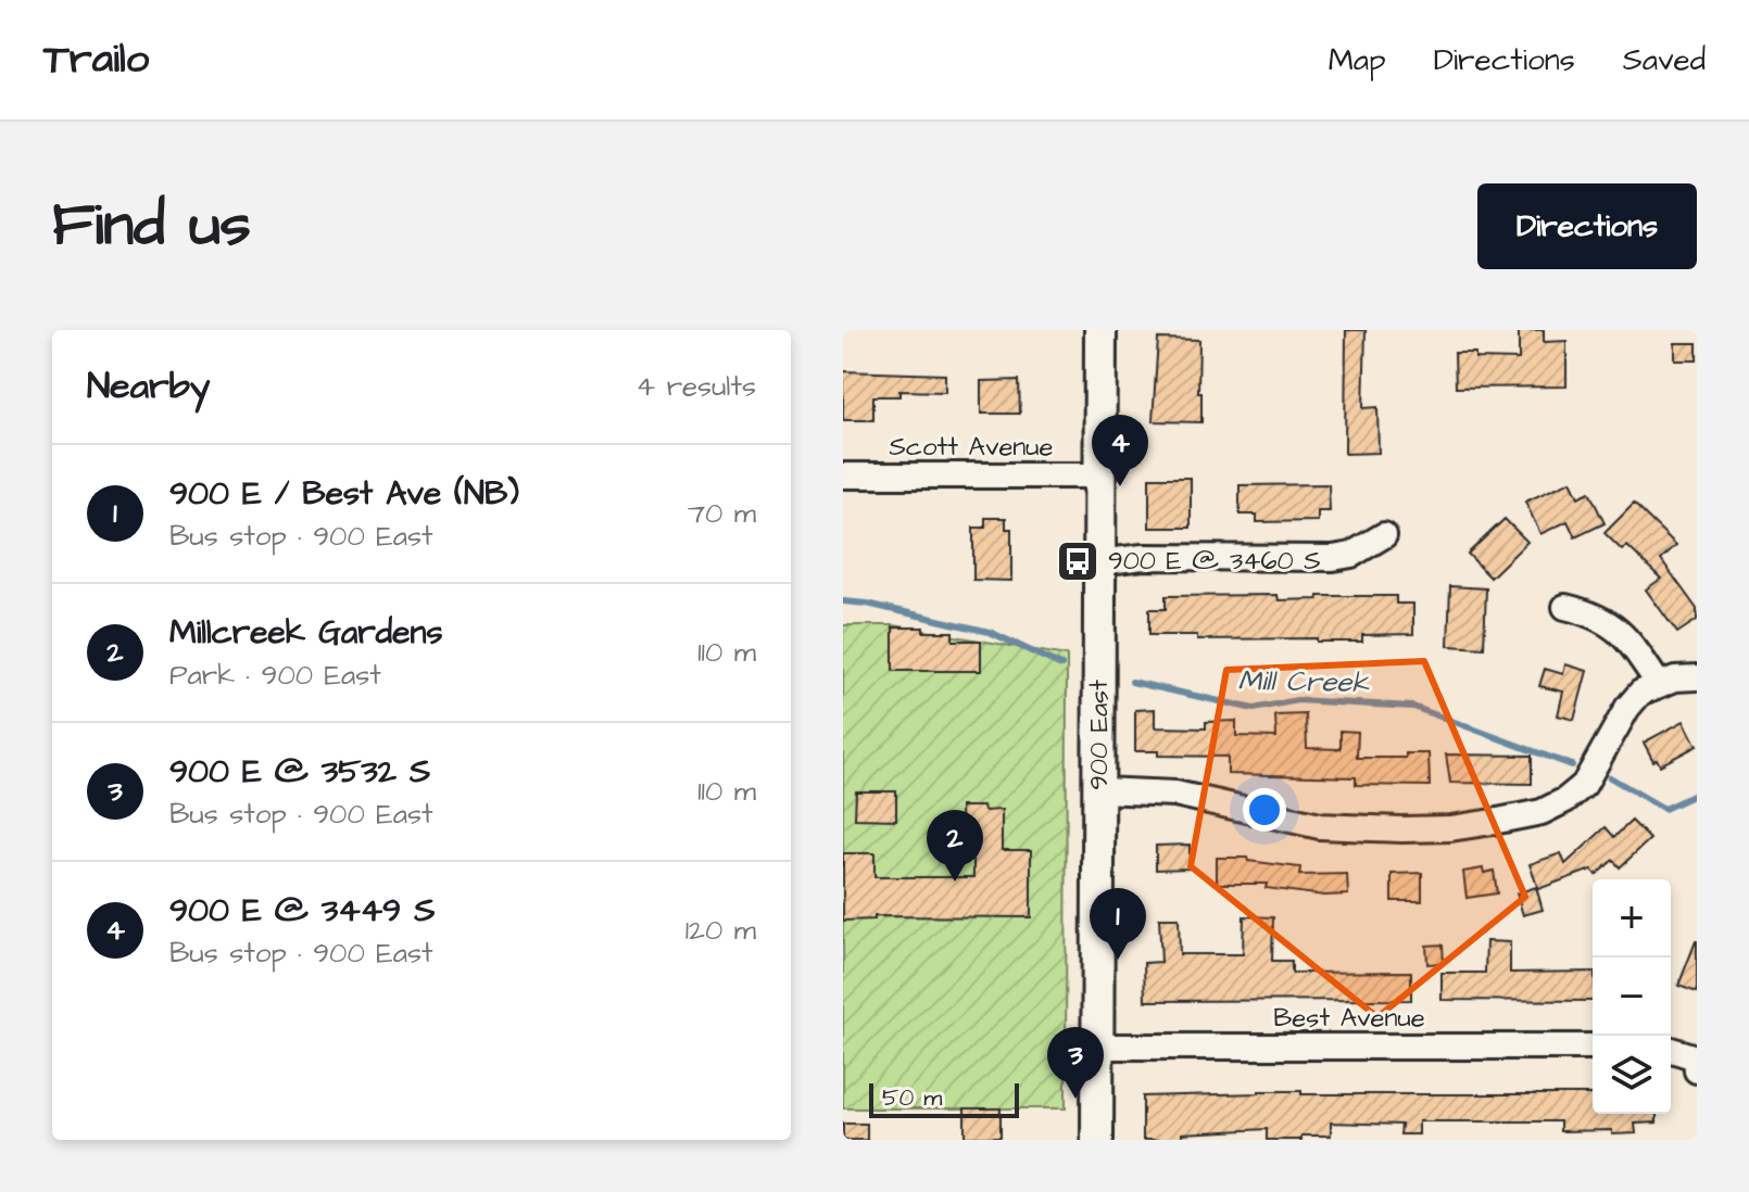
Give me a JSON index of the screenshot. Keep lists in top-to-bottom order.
{
  "streets": {
    "main road": ["900 East"],
    "street": ["Scott Avenue", "Best Avenue"]
  },
  "crossings": [
    ["Scott Avenue", "900 East"],
    ["900 East", "Best Avenue"]
  ],
  "water": ["Mill Creek"],
  "places": {
    "bus stop": ["900 E @ 3460 S"]
  },
  "scale_bar": "50 m",
  "page": {
    "header": "Trailo",
    "nav": ["Map", "Directions", "Saved"],
    "title": "Find us",
    "buttons": "Directions",
    "heading": ["Nearby", "4 results"],
    "pins": [
      "4",
      "2",
      "1",
      "3"
    ],
    "list": [
      {
        "mark": "1",
        "name": "900 E / Best Ave (NB)",
        "note": "Bus stop · 900 East",
        "value": "70 m"
      },
      {
        "mark": "2",
        "name": "Millcreek Gardens",
        "note": "Park · 900 East",
        "value": "110 m"
      },
      {
        "mark": "3",
        "name": "900 E @ 3532 S",
        "note": "Bus stop · 900 East",
        "value": "110 m"
      },
      {
        "mark": "4",
        "name": "900 E @ 3449 S",
        "note": "Bus stop · 900 East",
        "value": "120 m"
      }
    ],
    "map_buttons": ["+", "−"],
    "scale": "50 m"
  }
}
